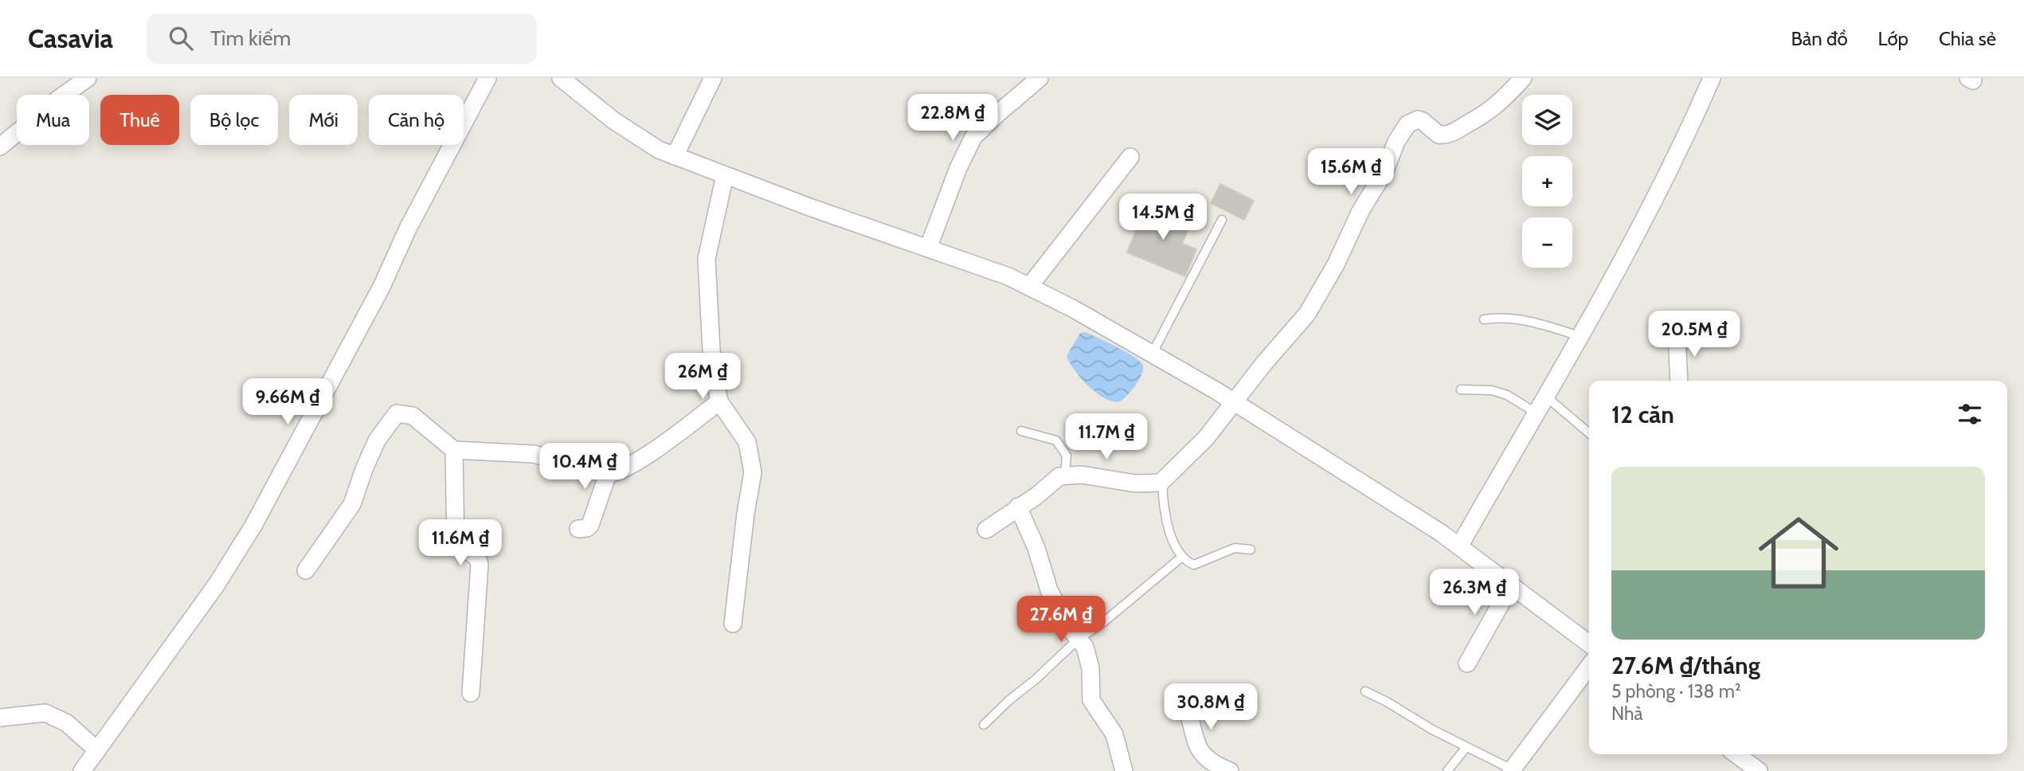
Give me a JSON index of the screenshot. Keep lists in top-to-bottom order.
{
  "page": {
    "header": "Casavia",
    "search": "Tìm kiếm",
    "nav": ["Bản đồ", "Lớp", "Chia sẻ"],
    "price": [
      "22.8M ₫",
      "15.6M ₫",
      "14.5M ₫",
      "20.5M ₫",
      "26M ₫",
      "9.66M ₫",
      "11.7M ₫",
      "10.4M ₫",
      "11.6M ₫",
      "26.3M ₫",
      "27.6M ₫",
      "30.8M ₫"
    ],
    "map_buttons": ["+", "−"],
    "chip": [
      "Mua",
      "Thuê",
      "Bộ lọc",
      "Mới",
      "Căn hộ"
    ],
    "heading": "12 căn",
    "list": [
      {
        "name": "27.6M ₫/tháng",
        "note": "5 phòng · 138 m² · Nhà"
      }
    ]
  }
}
